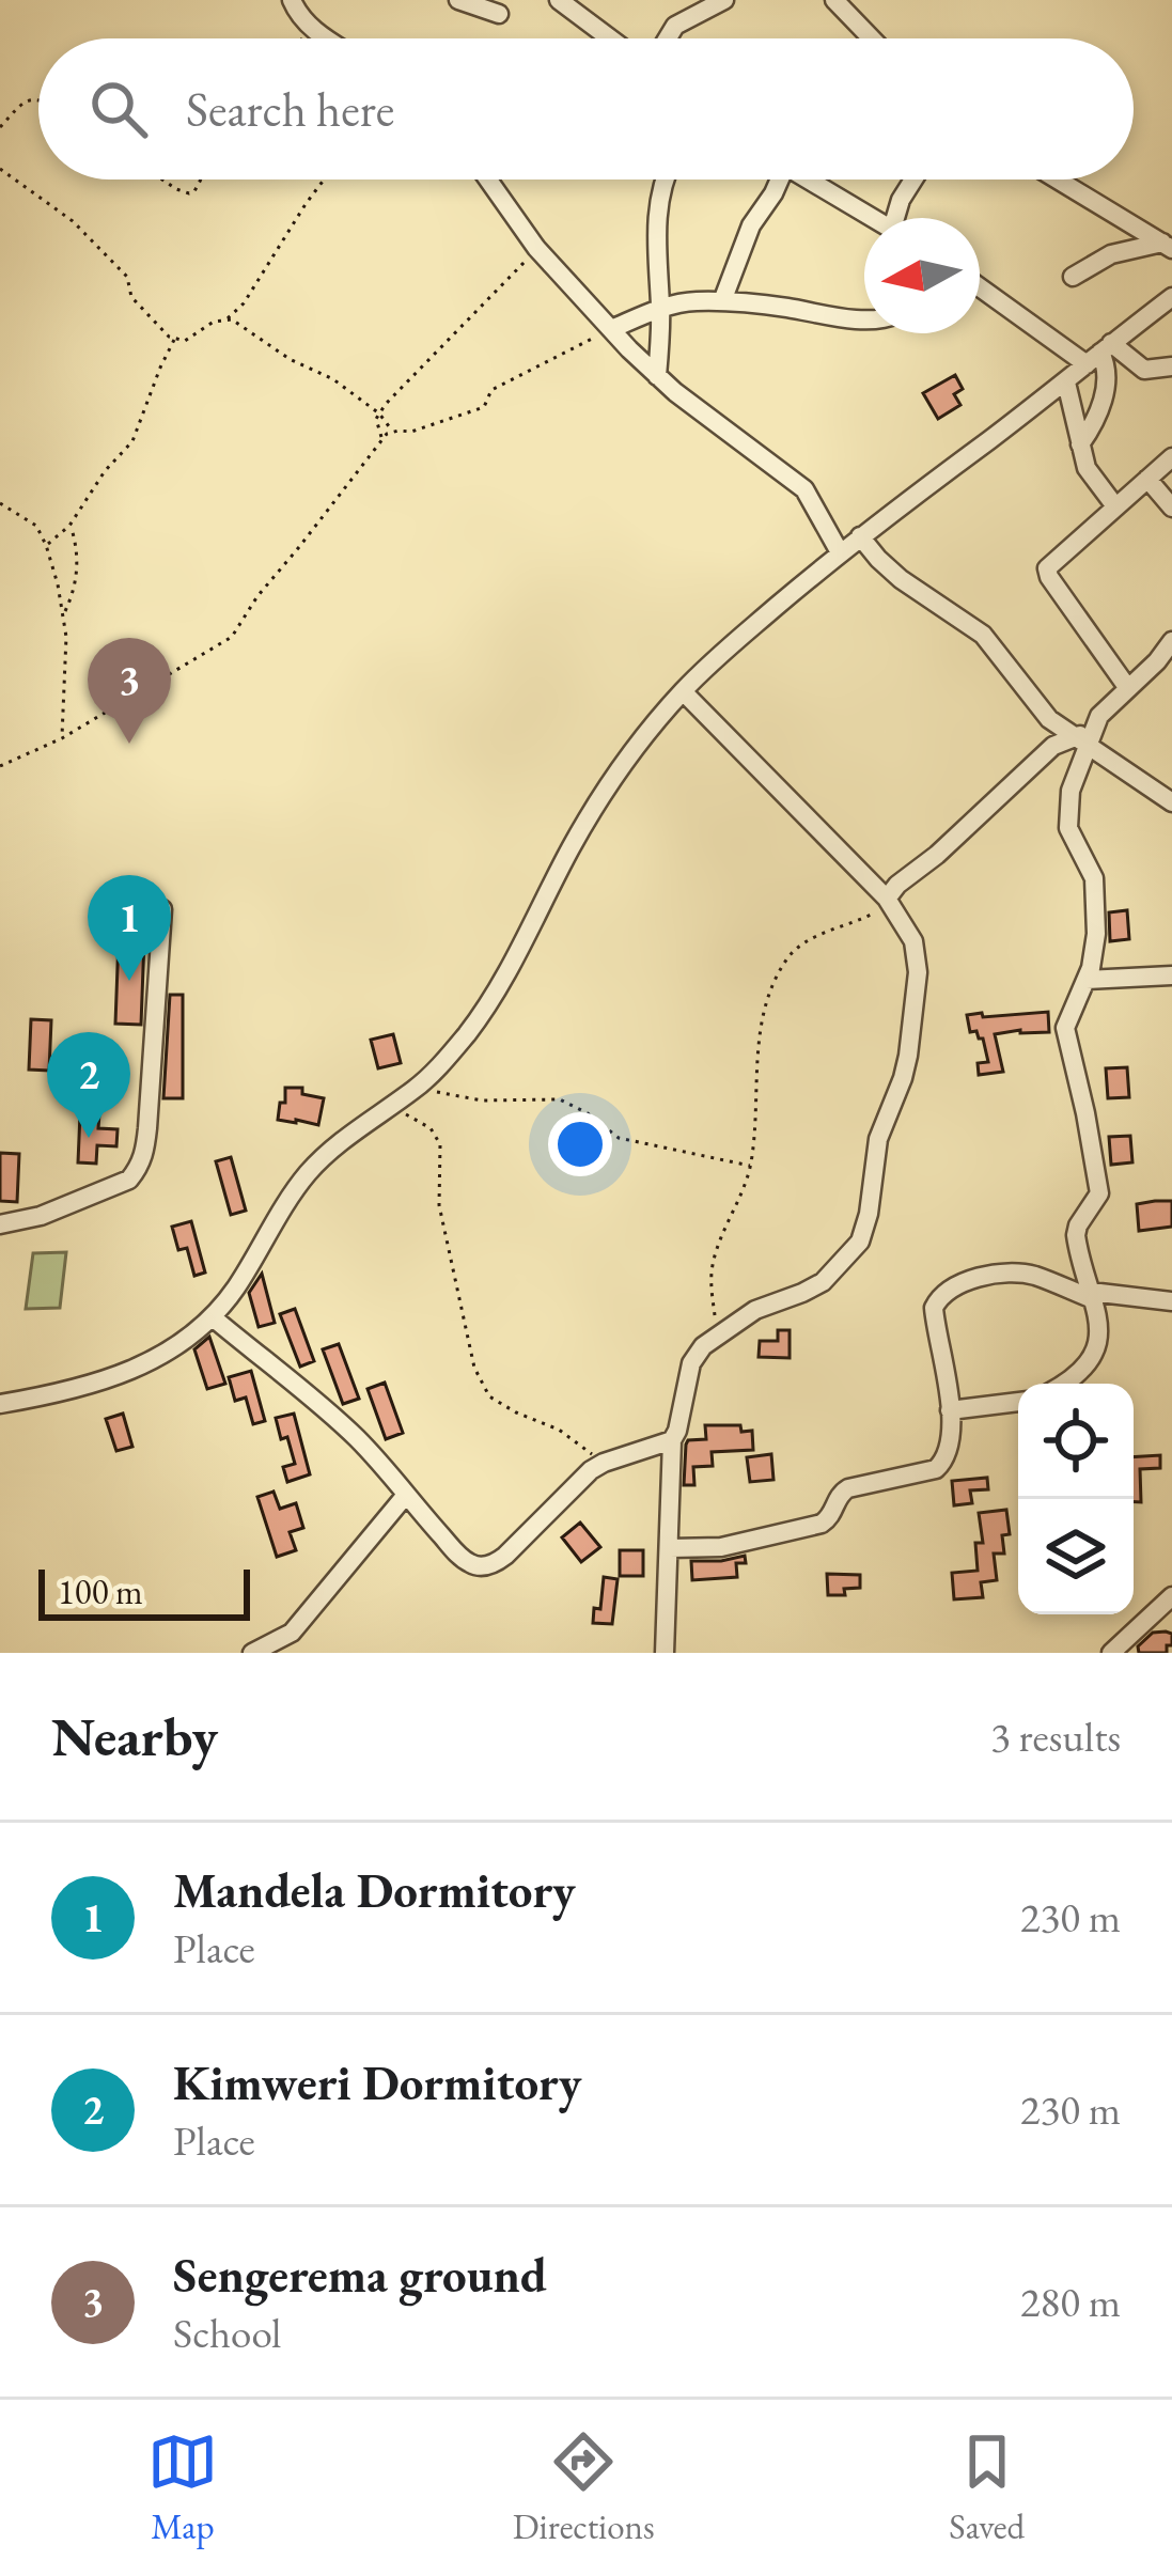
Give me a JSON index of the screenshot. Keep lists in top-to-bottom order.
{
  "scale_bar": "100 m",
  "north": "left",
  "page": {
    "search": "Search here",
    "pins": ["3", "1", "2"],
    "scale": "100 m",
    "heading": ["Nearby", "3 results"],
    "list": [
      {
        "mark": "1",
        "name": "Mandela Dormitory",
        "note": "Place",
        "value": "230 m"
      },
      {
        "mark": "2",
        "name": "Kimweri Dormitory",
        "note": "Place",
        "value": "230 m"
      },
      {
        "mark": "3",
        "name": "Sengerema ground",
        "note": "School",
        "value": "280 m"
      }
    ],
    "nav": ["Map", "Directions", "Saved"]
  }
}
